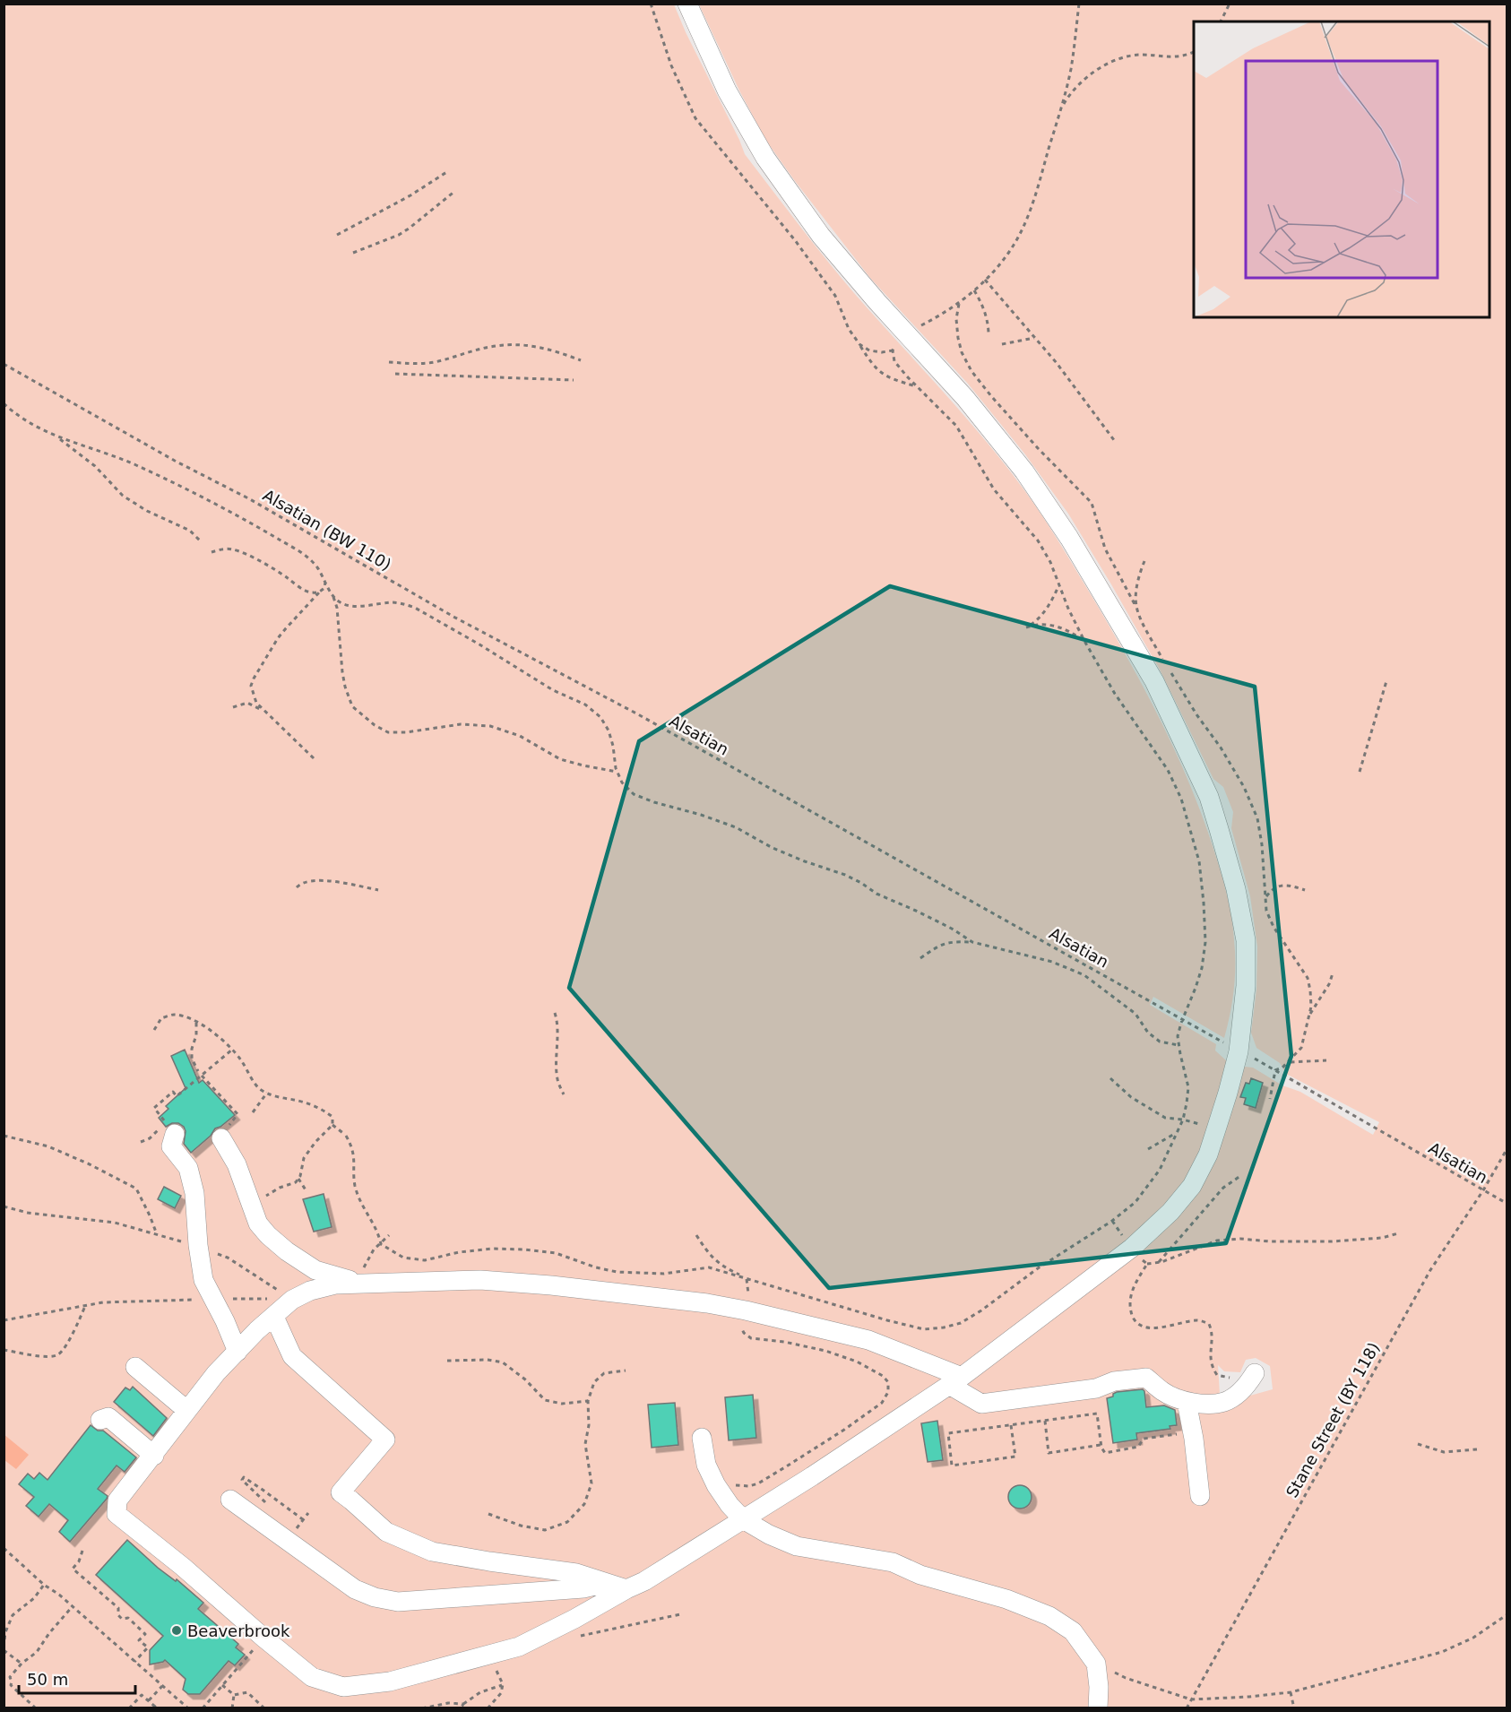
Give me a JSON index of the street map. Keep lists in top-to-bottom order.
{
  "streets": {
    "path": ["Alsatian (BW 110)", "Alsatian", "Stane Street (BY 118)"]
  },
  "crossings": [
    ["Alsatian (BW 110)", "Alsatian"],
    ["Alsatian", "Stane Street (BY 118)"]
  ],
  "places": ["Beaverbrook"],
  "scale_bar": "50 m"
}
